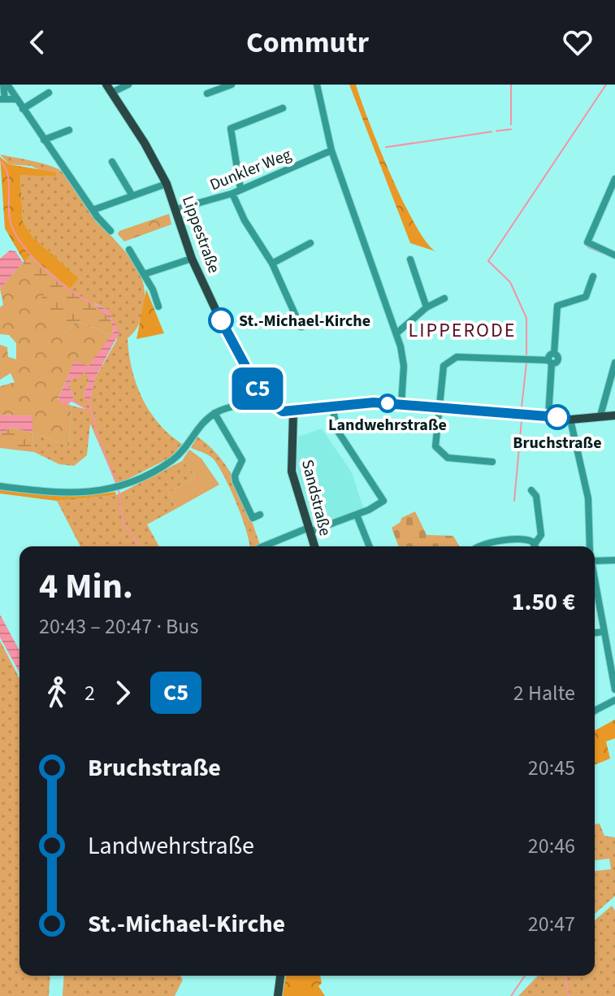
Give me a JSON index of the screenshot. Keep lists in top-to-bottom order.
{
  "streets": {
    "main road": ["Lippestraße", "Sandstraße"],
    "street": ["Dunkler Weg"]
  },
  "crossings": [
    ["Dunkler Weg", "Lippestraße"]
  ],
  "districts": ["LIPPERODE"],
  "places": ["St.-Michael-Kirche", "Landwehrstraße", "Bruchstraße"],
  "lines": ["bus line C5"],
  "page": {
    "header": "Commutr",
    "on_map": "C5",
    "heading": ["4 Min.", "20:43 – 20:47 · Bus", "1.50 €"],
    "legs": ["2", "C5", "2 Halte"],
    "list": [
      {
        "name": "Bruchstraße",
        "value": "20:45"
      },
      {
        "name": "Landwehrstraße",
        "value": "20:46"
      },
      {
        "name": "St.-Michael-Kirche",
        "value": "20:47"
      }
    ]
  }
}
